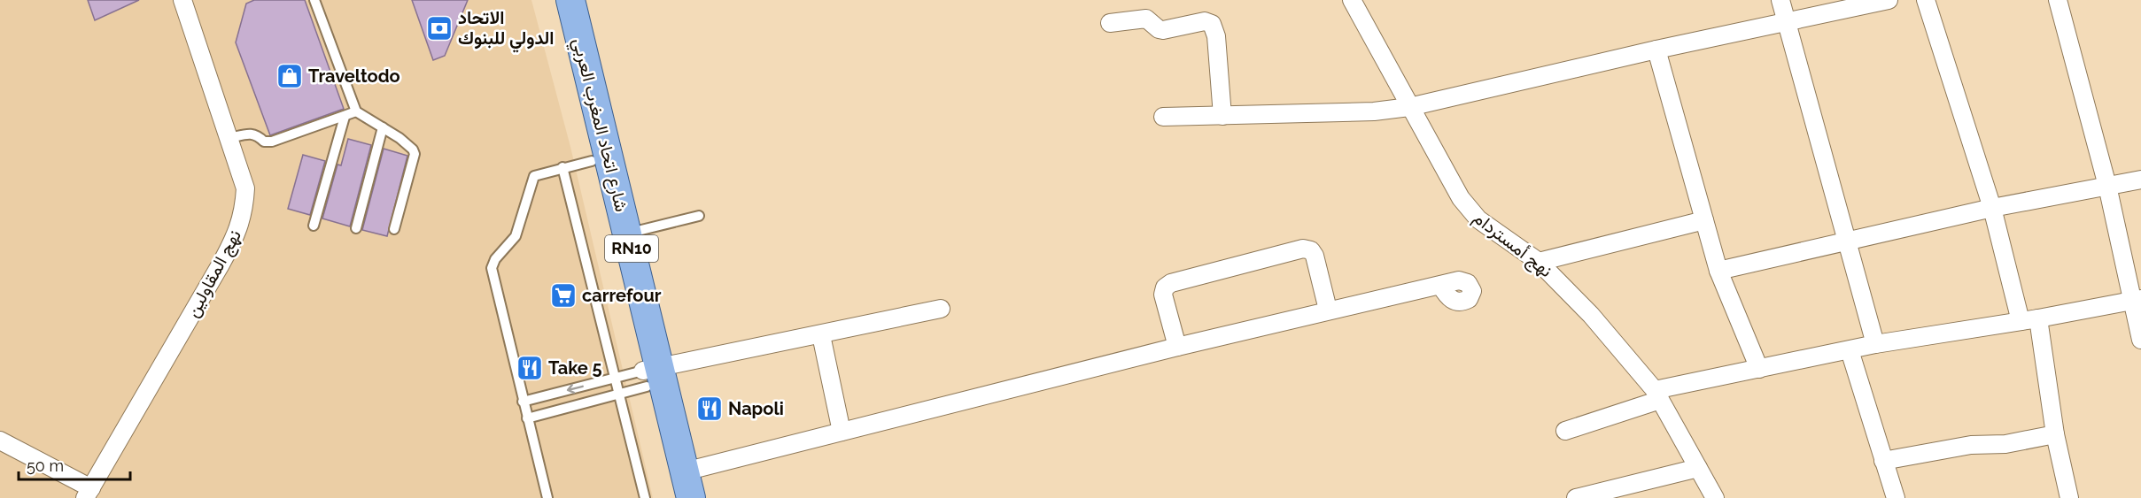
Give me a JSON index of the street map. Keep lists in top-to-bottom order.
{
  "streets": {
    "main road": ["شارع اتحاد المغرب العربي", "RN10"],
    "street": ["نهج أمستردام", "نهج المقاولين"]
  },
  "places": {
    "bank": ["الاتحاد الدولي للبنوك"],
    "shop": ["Traveltodo"],
    "supermarket": ["carrefour"],
    "restaurant": ["Take 5", "Napoli"]
  },
  "scale_bar": "50 m"
}
